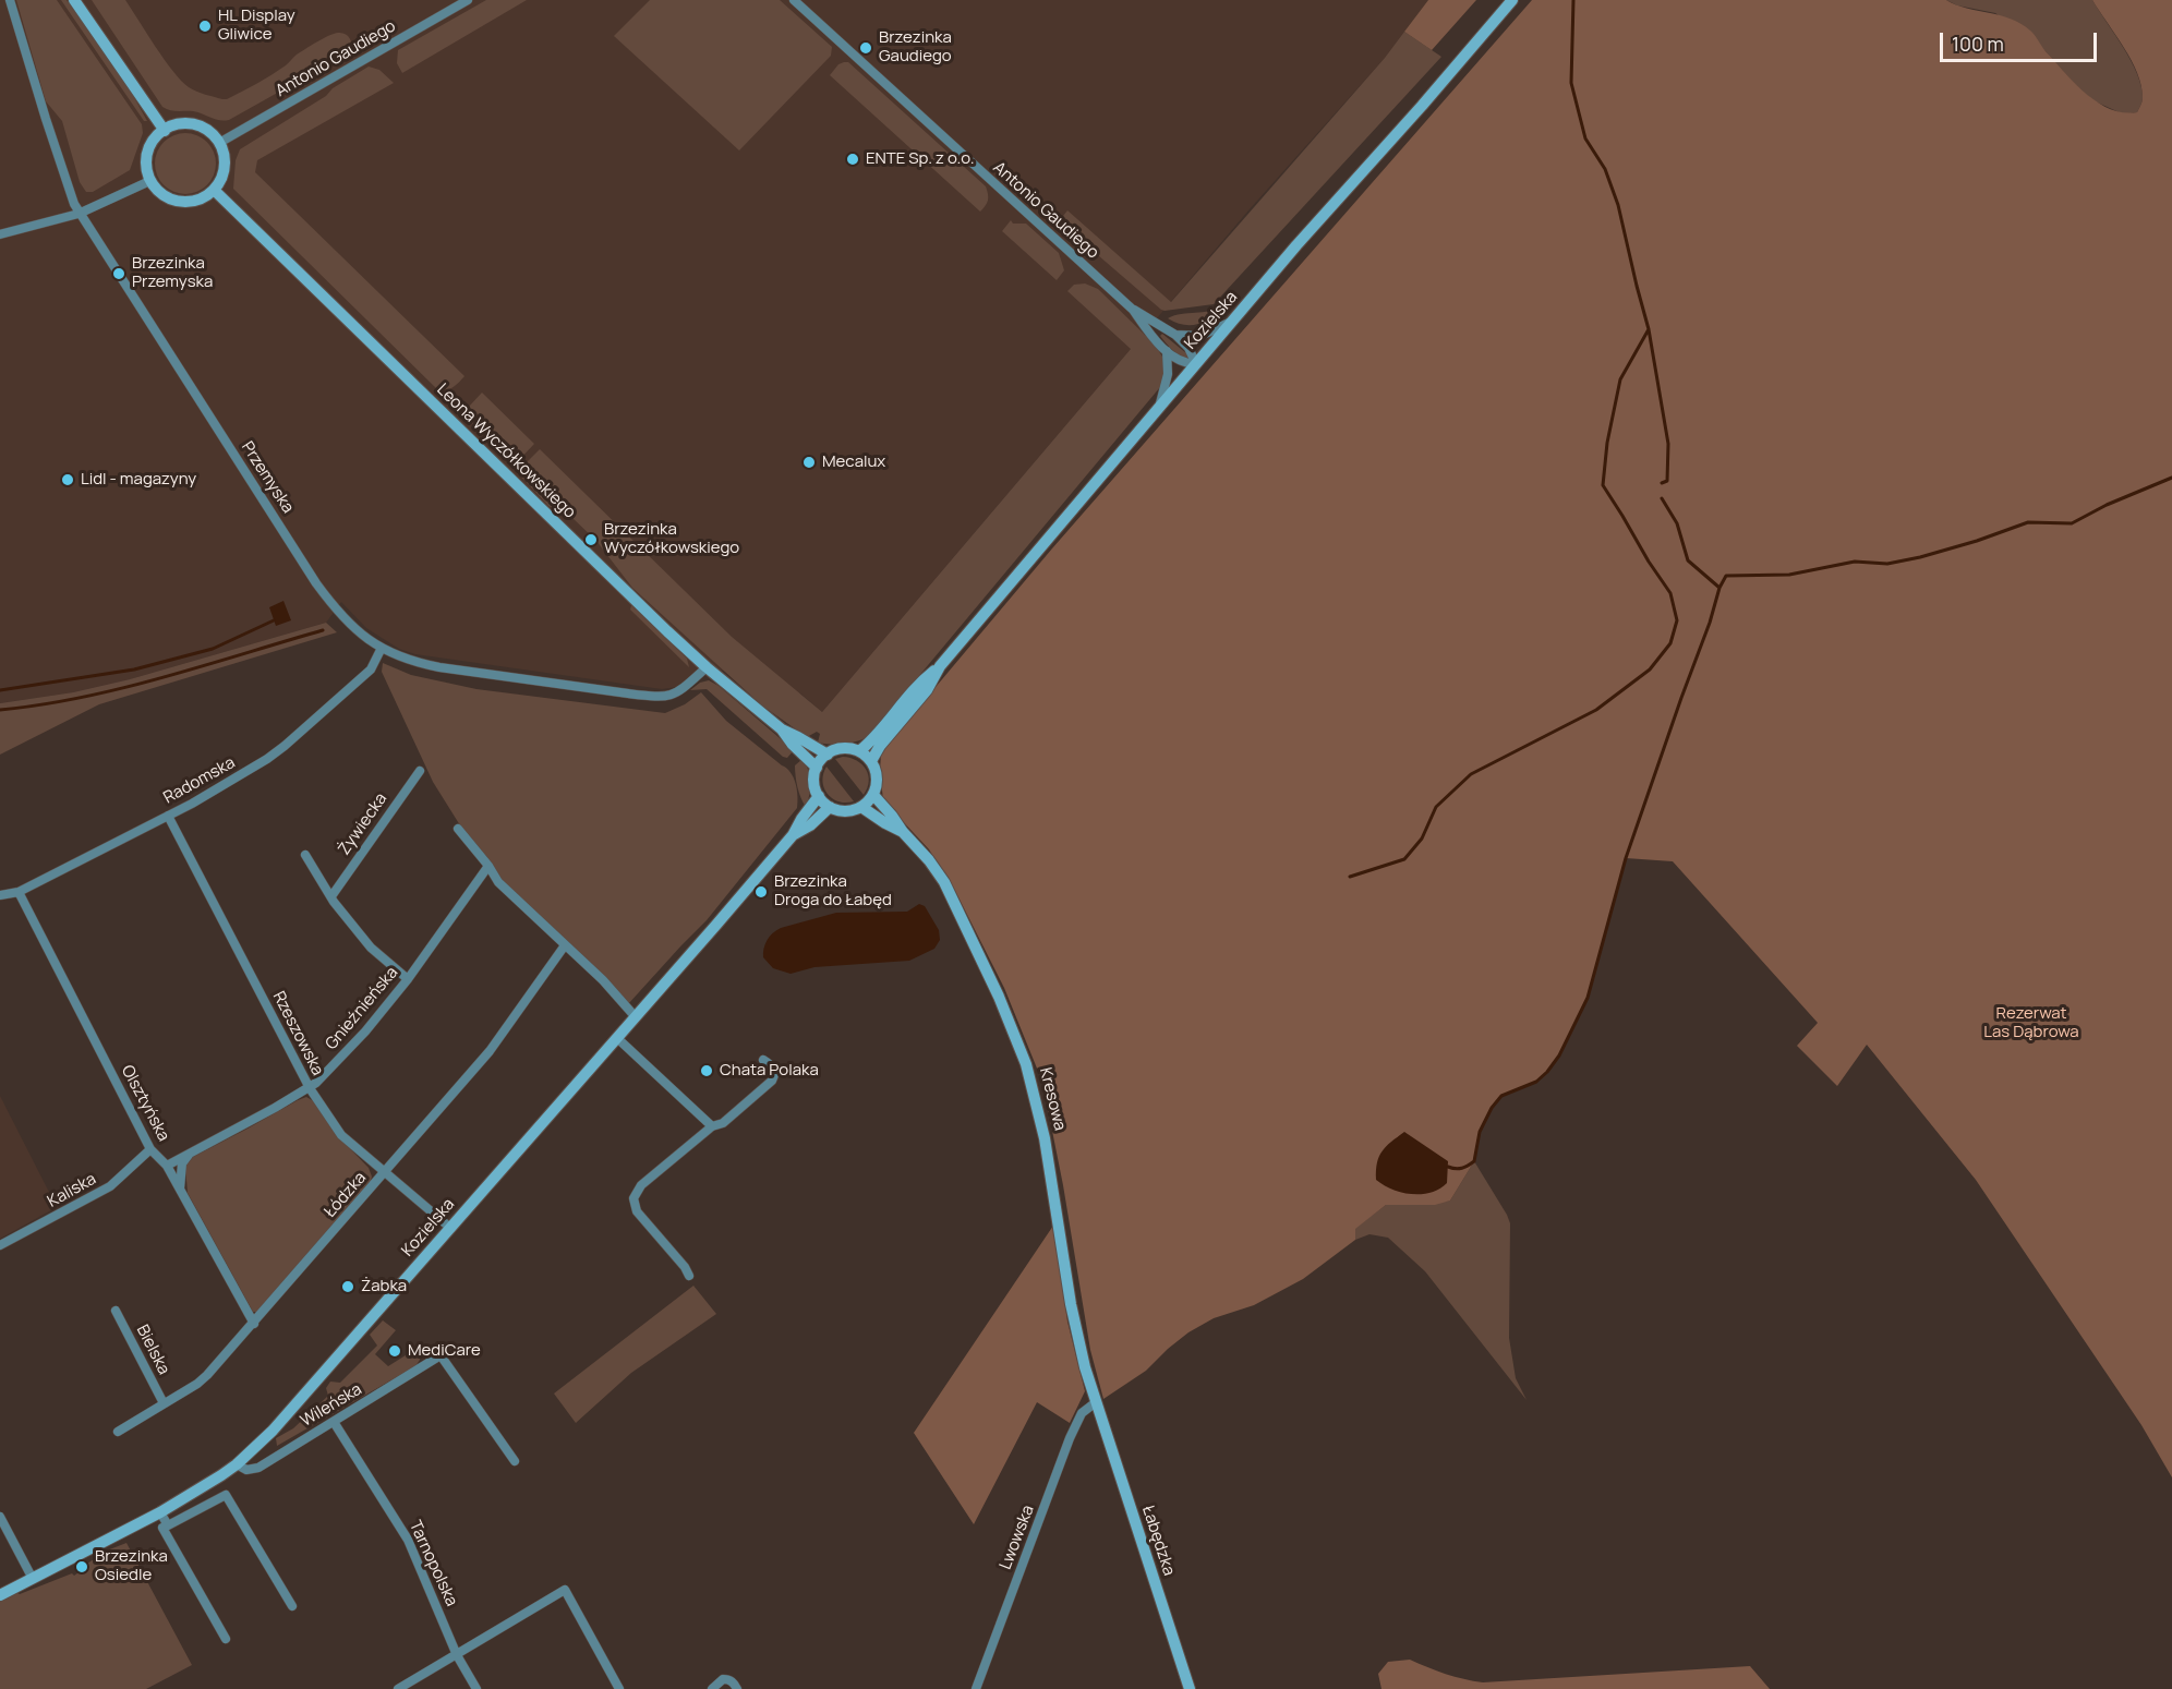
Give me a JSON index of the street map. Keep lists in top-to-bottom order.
{
  "streets": {
    "street": [
      "Antonio Gaudiego",
      "Kozielska",
      "Leona Wyczółkowskiego",
      "Przemyska",
      "Radomska",
      "Żywiecka",
      "Gnieźnieńska",
      "Rzeszowska",
      "Kresowa",
      "Olsztyńska",
      "Kaliska",
      "Łódzka",
      "Bielska",
      "Wileńska",
      "Lwowska",
      "Łabędzka",
      "Tarnopolska"
    ]
  },
  "crossings": [
    ["Antonio Gaudiego", "Kozielska"],
    ["Antonio Gaudiego", "Leona Wyczółkowskiego"],
    ["Kozielska", "Leona Wyczółkowskiego"],
    ["Kozielska", "Rzeszowska"],
    ["Kozielska", "Kresowa"],
    ["Kozielska", "Wileńska"],
    ["Leona Wyczółkowskiego", "Przemyska"],
    ["Leona Wyczółkowskiego", "Kresowa"],
    ["Przemyska", "Radomska"],
    ["Radomska", "Rzeszowska"],
    ["Radomska", "Olsztyńska"],
    ["Gnieźnieńska", "Rzeszowska"],
    ["Gnieźnieńska", "Olsztyńska"],
    ["Rzeszowska", "Łódzka"],
    ["Kresowa", "Lwowska"],
    ["Kresowa", "Łabędzka"],
    ["Olsztyńska", "Kaliska"],
    ["Olsztyńska", "Łódzka"],
    ["Łódzka", "Bielska"],
    ["Wileńska", "Tarnopolska"],
    ["Lwowska", "Łabędzka"]
  ],
  "parks": ["Rezerwat Las Dąbrowa"],
  "places": [
    "HL Display Gliwice",
    "Brzezinka Gaudiego",
    "ENTE Sp. z o.o.",
    "Brzezinka Przemyska",
    "Mecalux",
    "Lidl - magazyny",
    "Brzezinka Wyczółkowskiego",
    "Brzezinka Droga do Łabęd",
    "Chata Polaka",
    "Żabka",
    "MediCare",
    "Brzezinka Osiedle"
  ],
  "scale_bar": "100 m"
}
